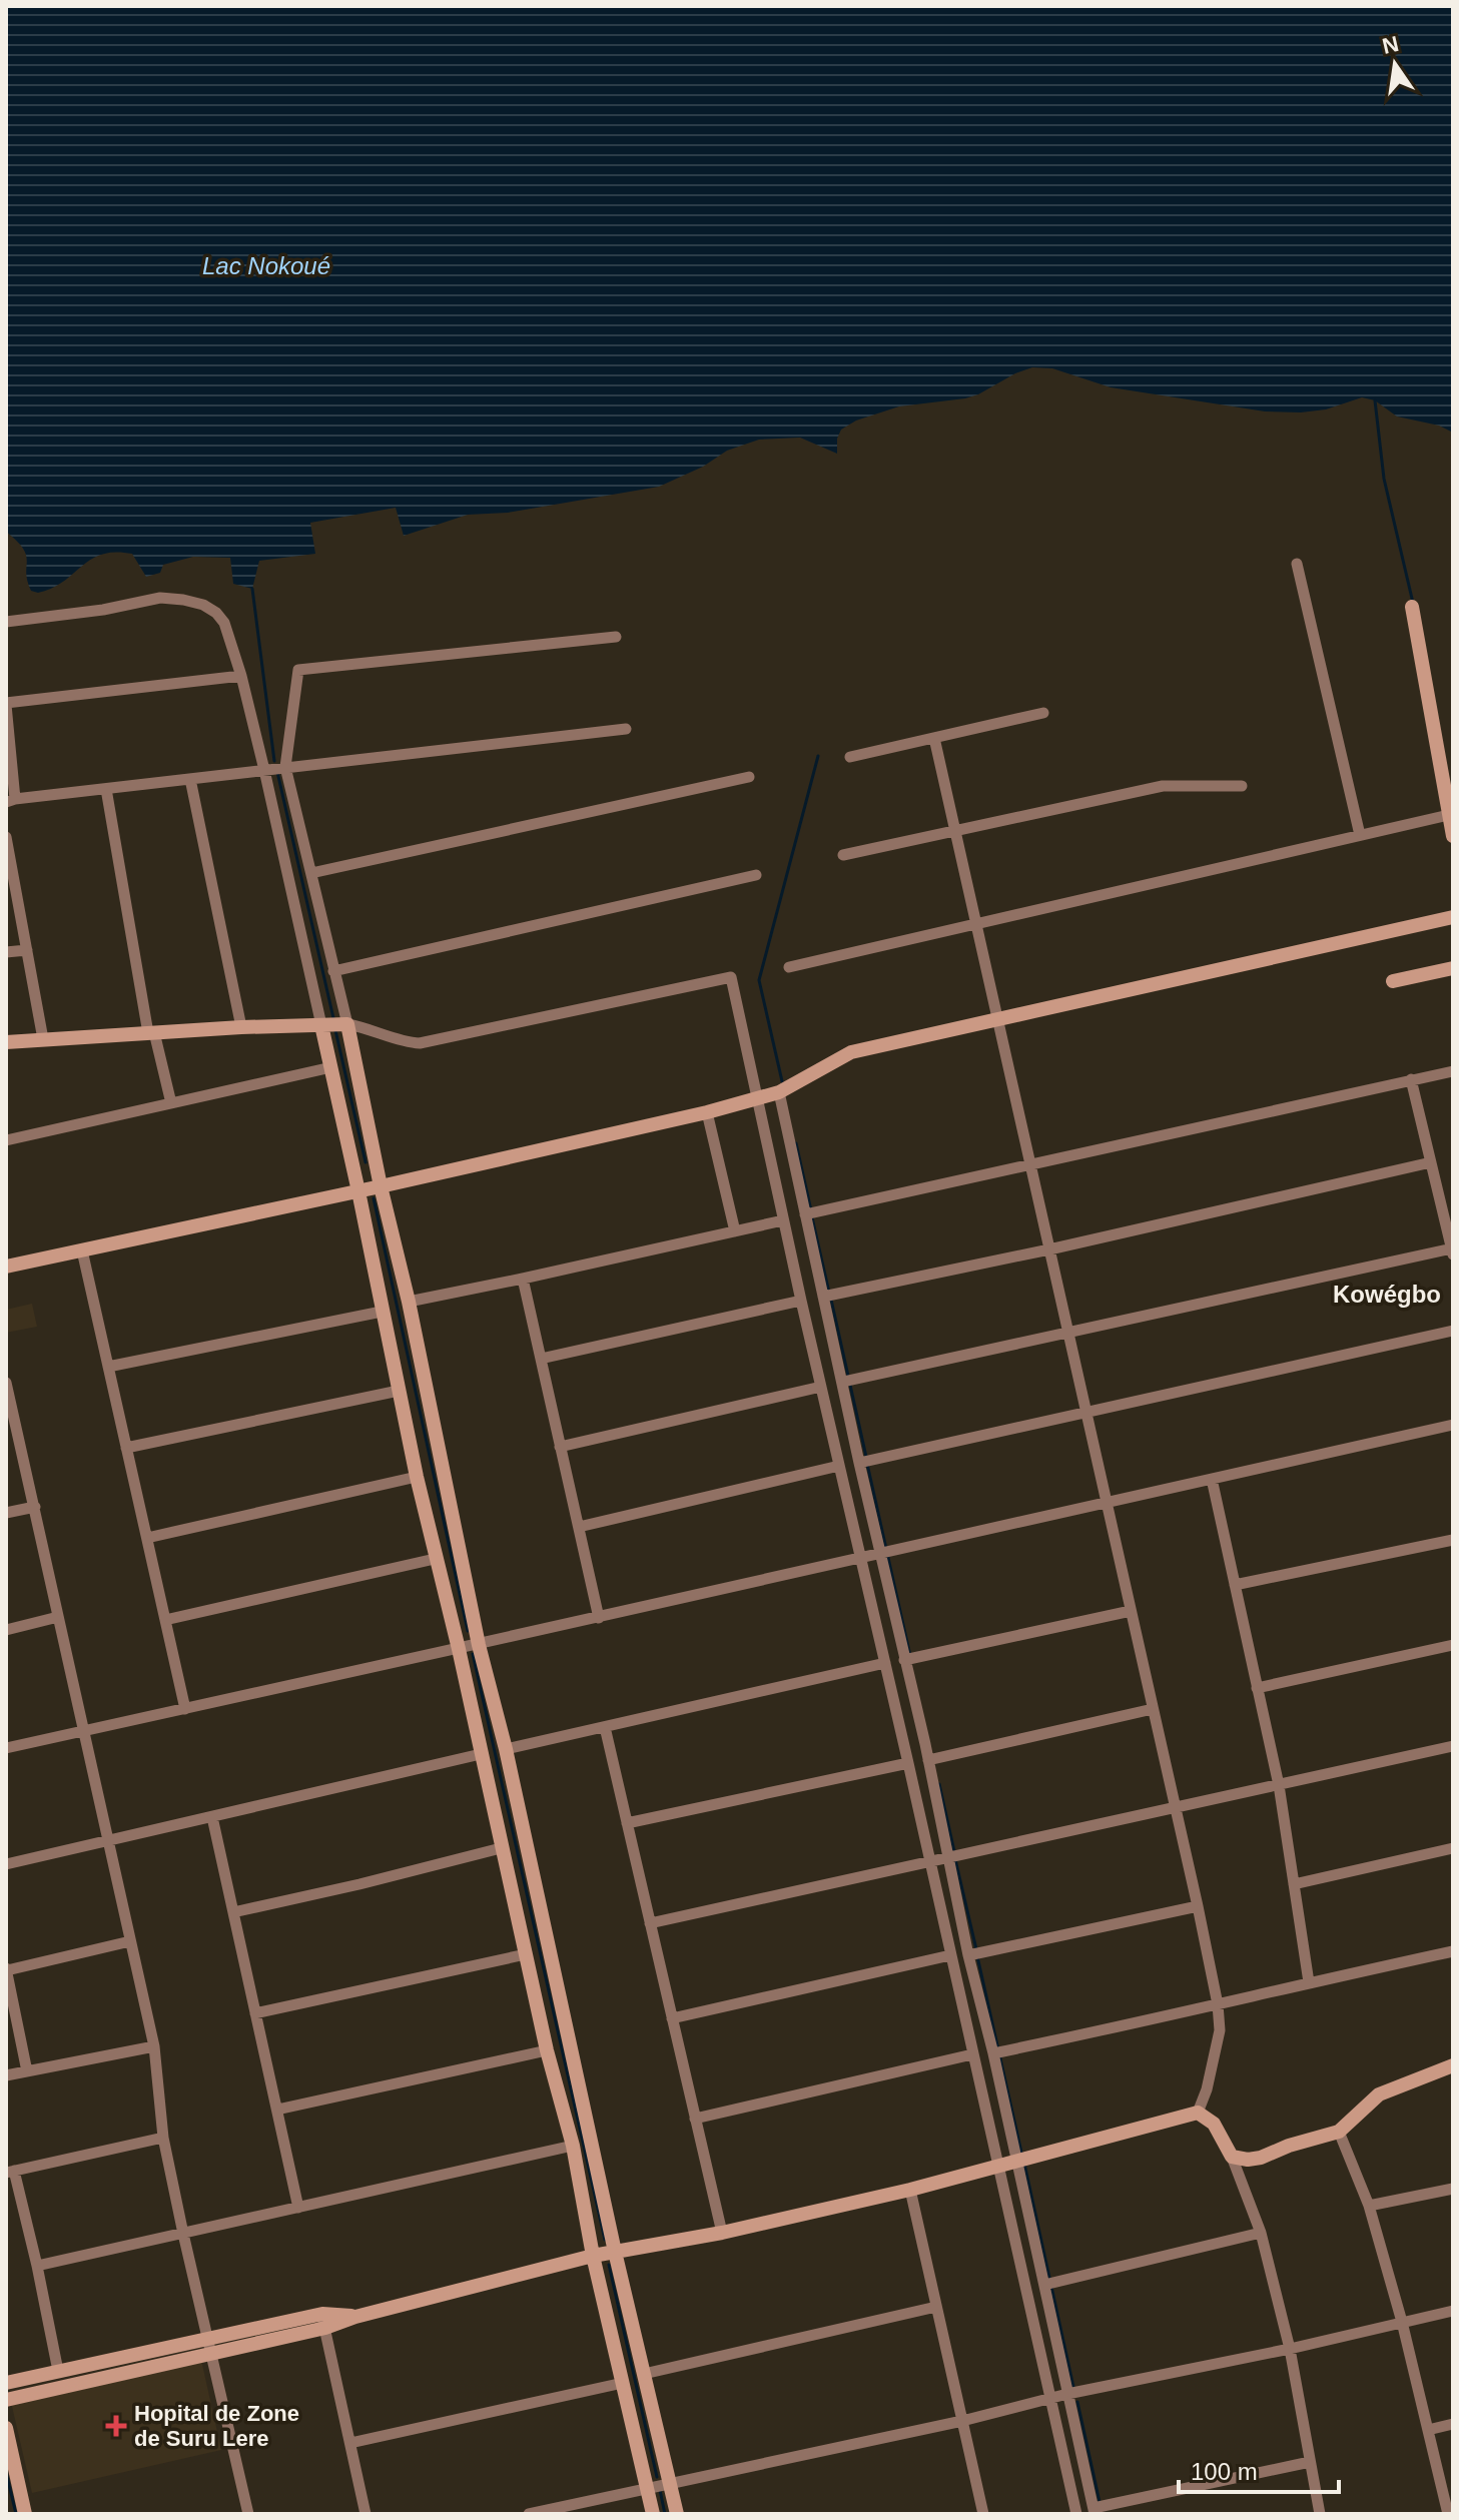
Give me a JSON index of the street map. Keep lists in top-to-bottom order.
{
  "districts": ["Kowégbo"],
  "water": ["Lac Nokoué"],
  "places": {
    "health": ["Hopital de Zone de Suru Lere"]
  },
  "scale_bar": "100 m",
  "north": "top"
}
